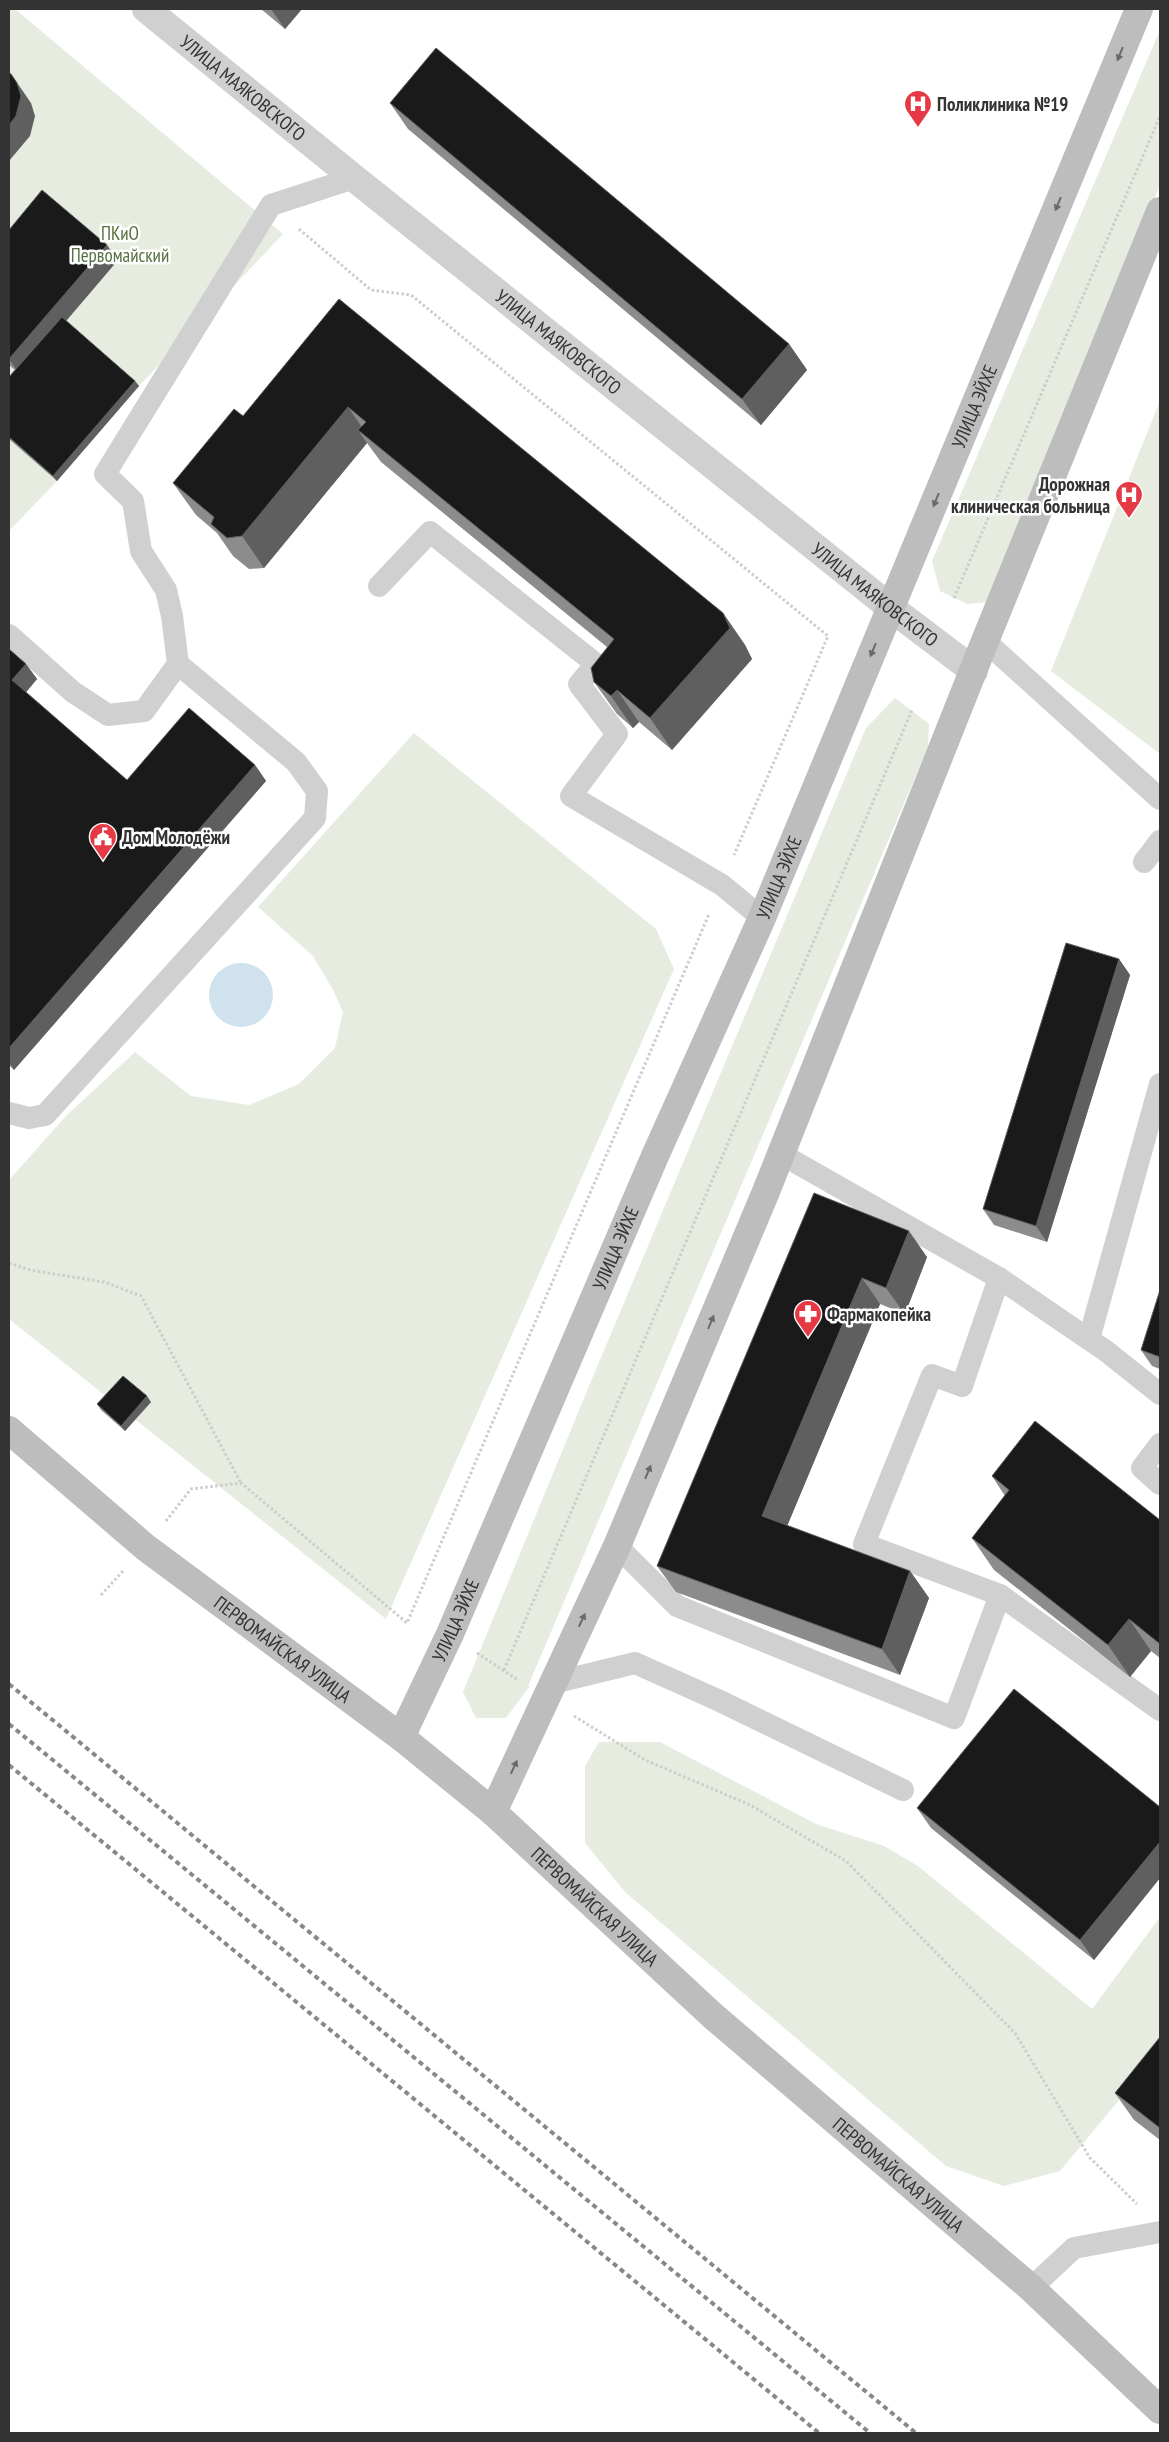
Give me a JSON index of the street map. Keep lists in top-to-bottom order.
{
  "streets": {
    "main road": ["УЛИЦА ЭЙХЕ", "ПЕРВОМАЙСКАЯ УЛИЦА"],
    "street": ["УЛИЦА МАЯКОВСКОГО"]
  },
  "crossings": [
    ["УЛИЦА МАЯКОВСКОГО", "УЛИЦА ЭЙХЕ"],
    ["УЛИЦА ЭЙХЕ", "ПЕРВОМАЙСКАЯ УЛИЦА"]
  ],
  "parks": ["ПКиО Первомайский"],
  "places": {
    "hospital": ["Поликлиника №19", "Дорожная клиническая больница"],
    "public building": ["Дом Молодёжи"],
    "pharmacy": ["Фармакопейка"]
  }
}
